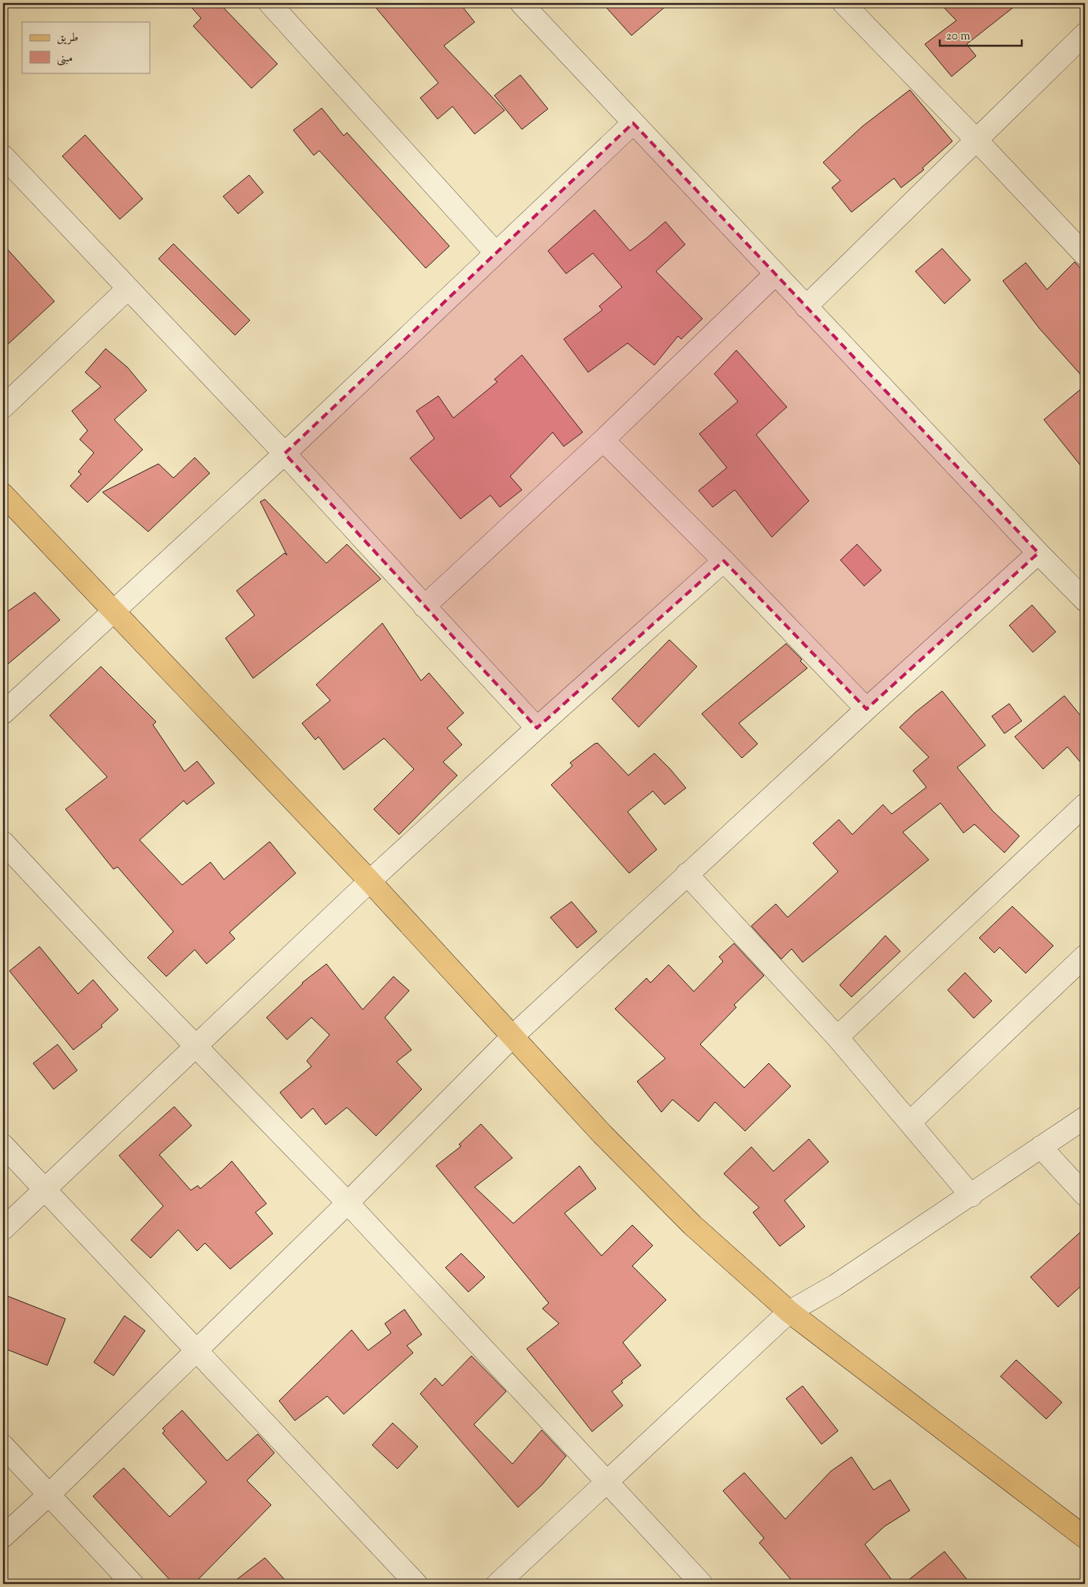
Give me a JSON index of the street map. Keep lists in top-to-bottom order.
{
  "legend": ["طريق", "مبنى"],
  "scale_bar": "20 m"
}
